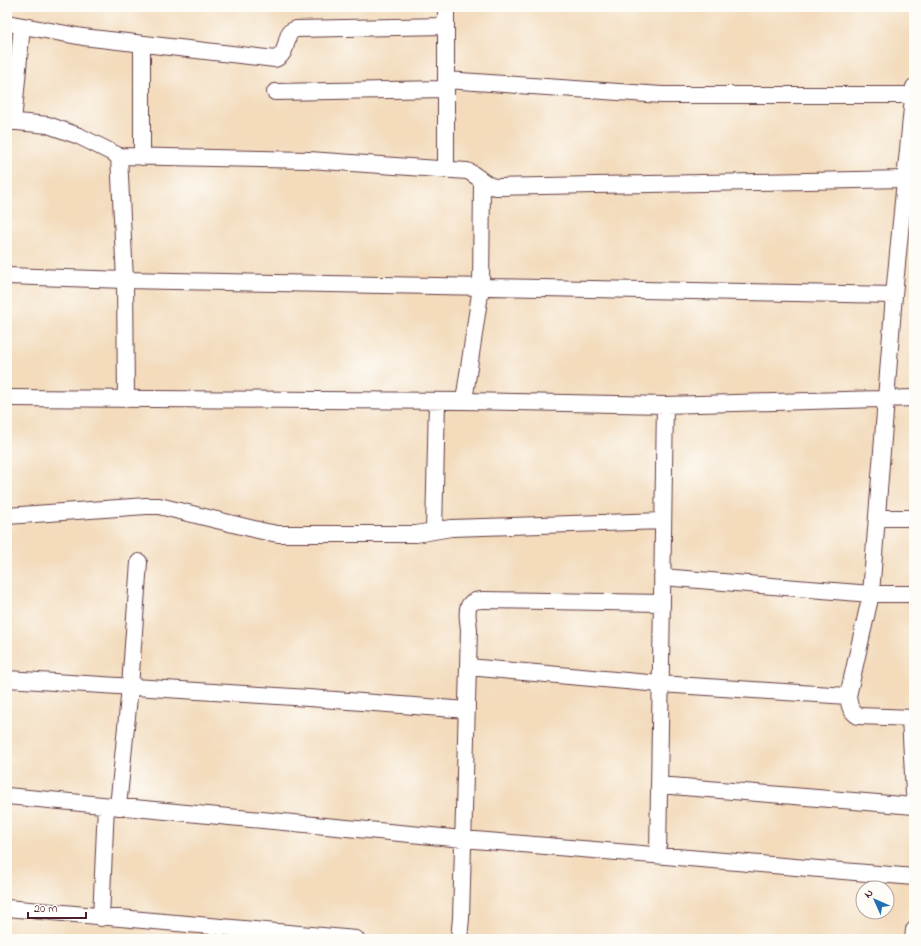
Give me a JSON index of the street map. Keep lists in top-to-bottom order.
{
  "scale_bar": "20 m",
  "north": "top left"
}
